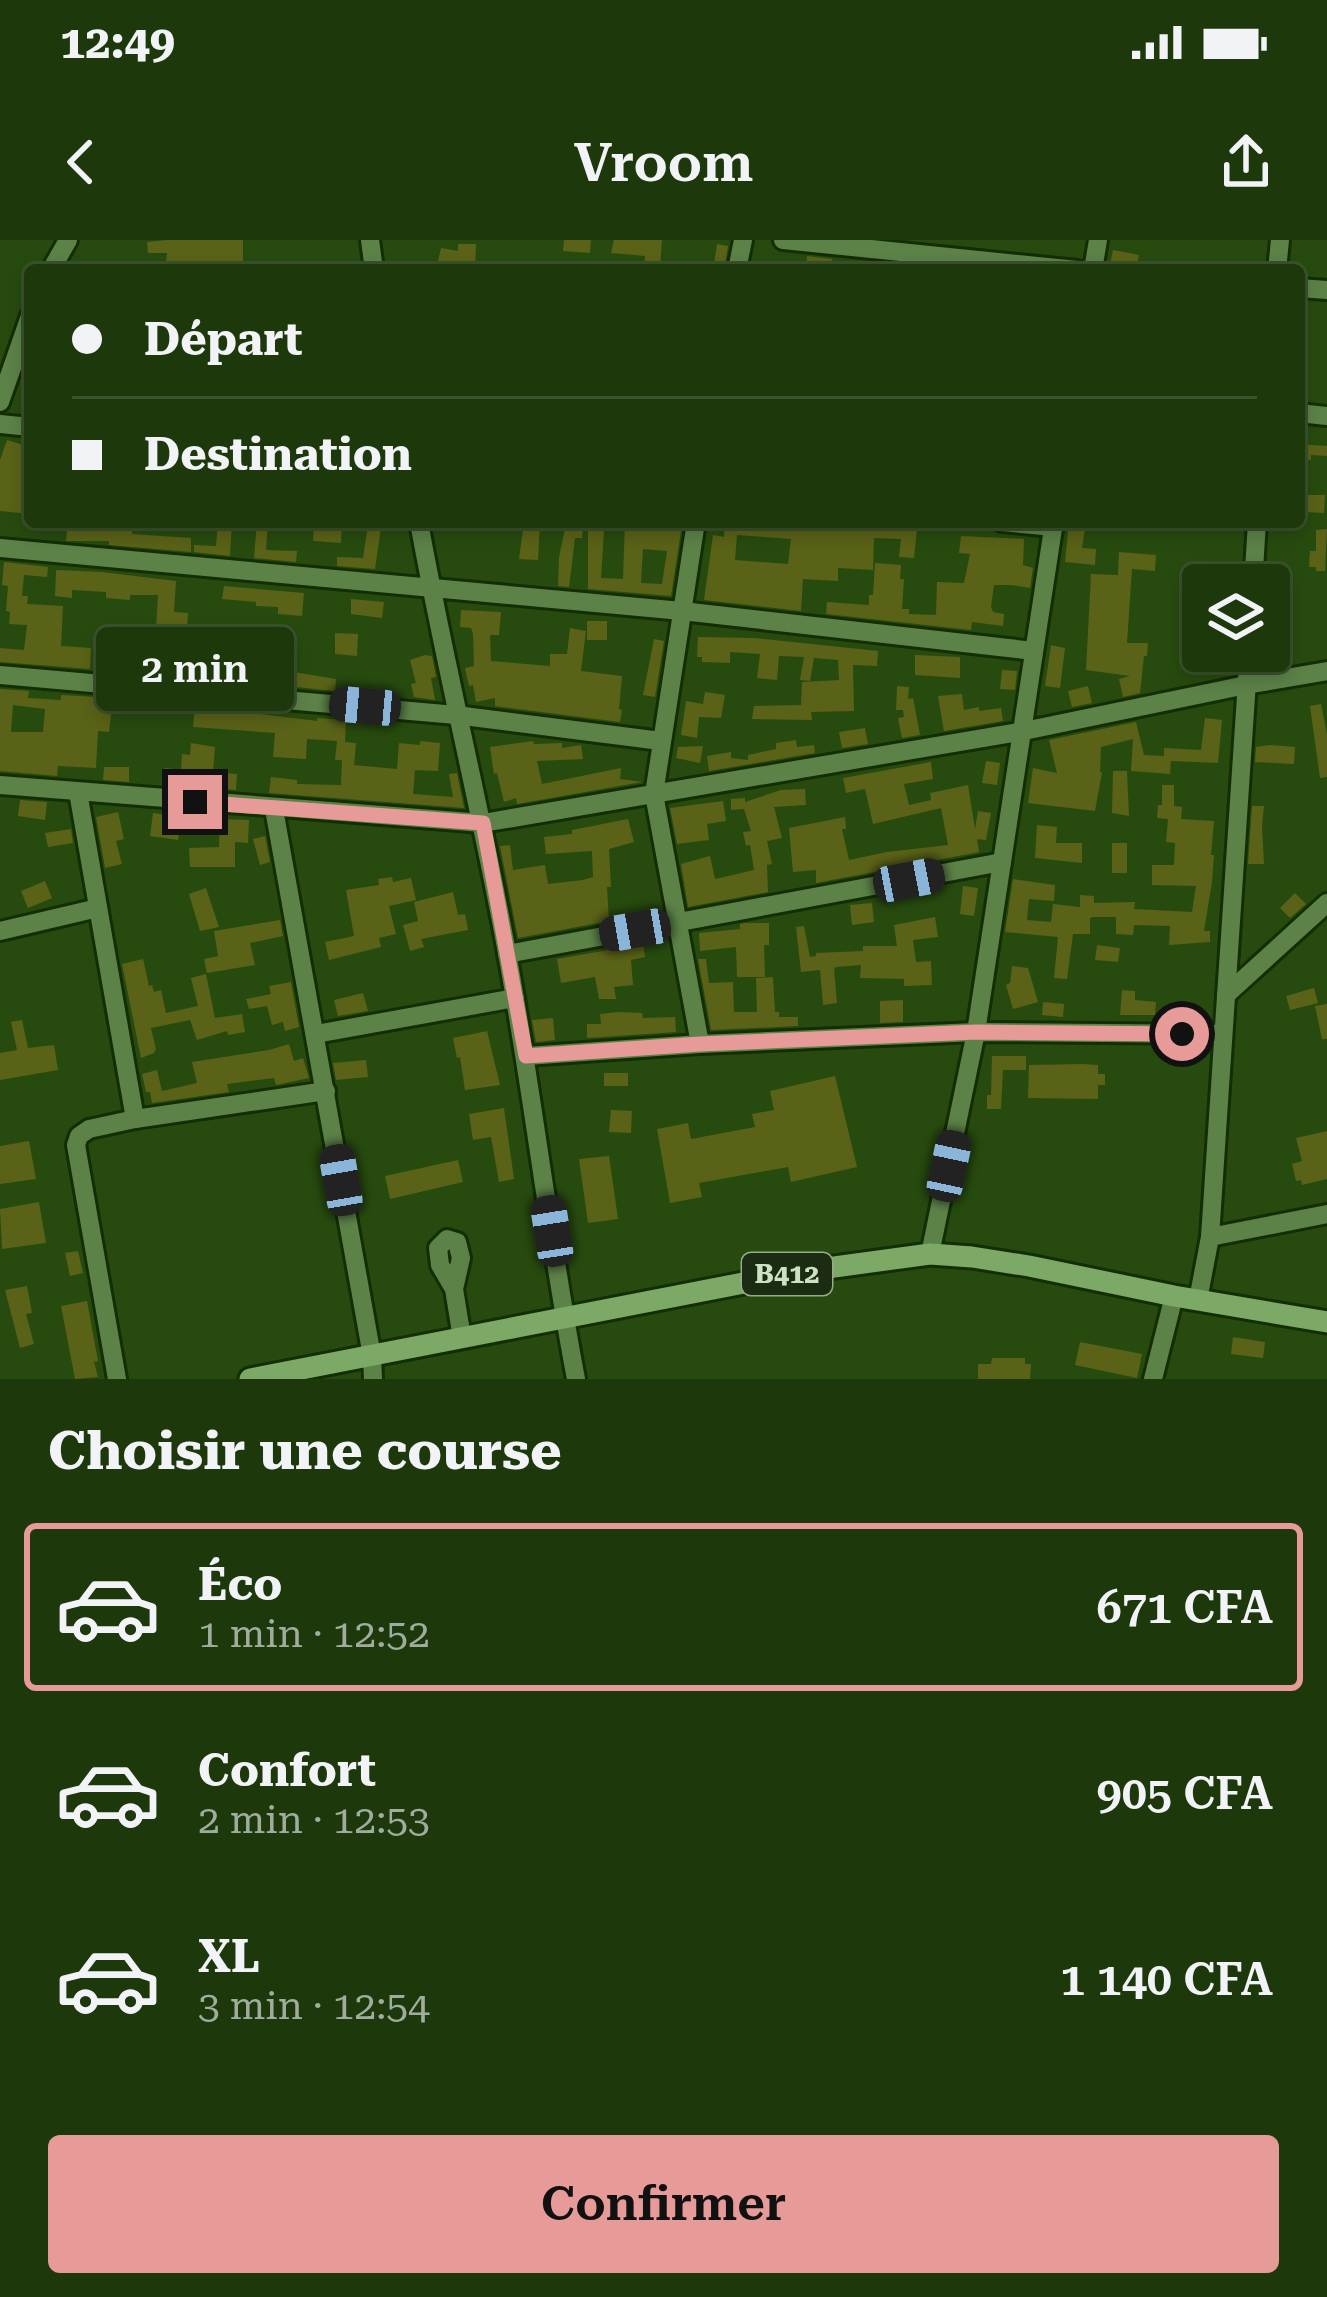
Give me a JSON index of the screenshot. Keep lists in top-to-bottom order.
{
  "streets": {
    "main road": ["B412"]
  },
  "page": {
    "status": "12:49",
    "header": "Vroom",
    "banner": ["Départ", "Destination"],
    "bubble": "2 min",
    "heading": "Choisir une course",
    "list": [
      {
        "name": "Éco",
        "note": "1 min · 12:52",
        "value": "671 CFA"
      },
      {
        "name": "Confort",
        "note": "2 min · 12:53",
        "value": "905 CFA"
      },
      {
        "name": "XL",
        "note": "3 min · 12:54",
        "value": "1 140 CFA"
      }
    ],
    "buttons": "Confirmer"
  }
}
